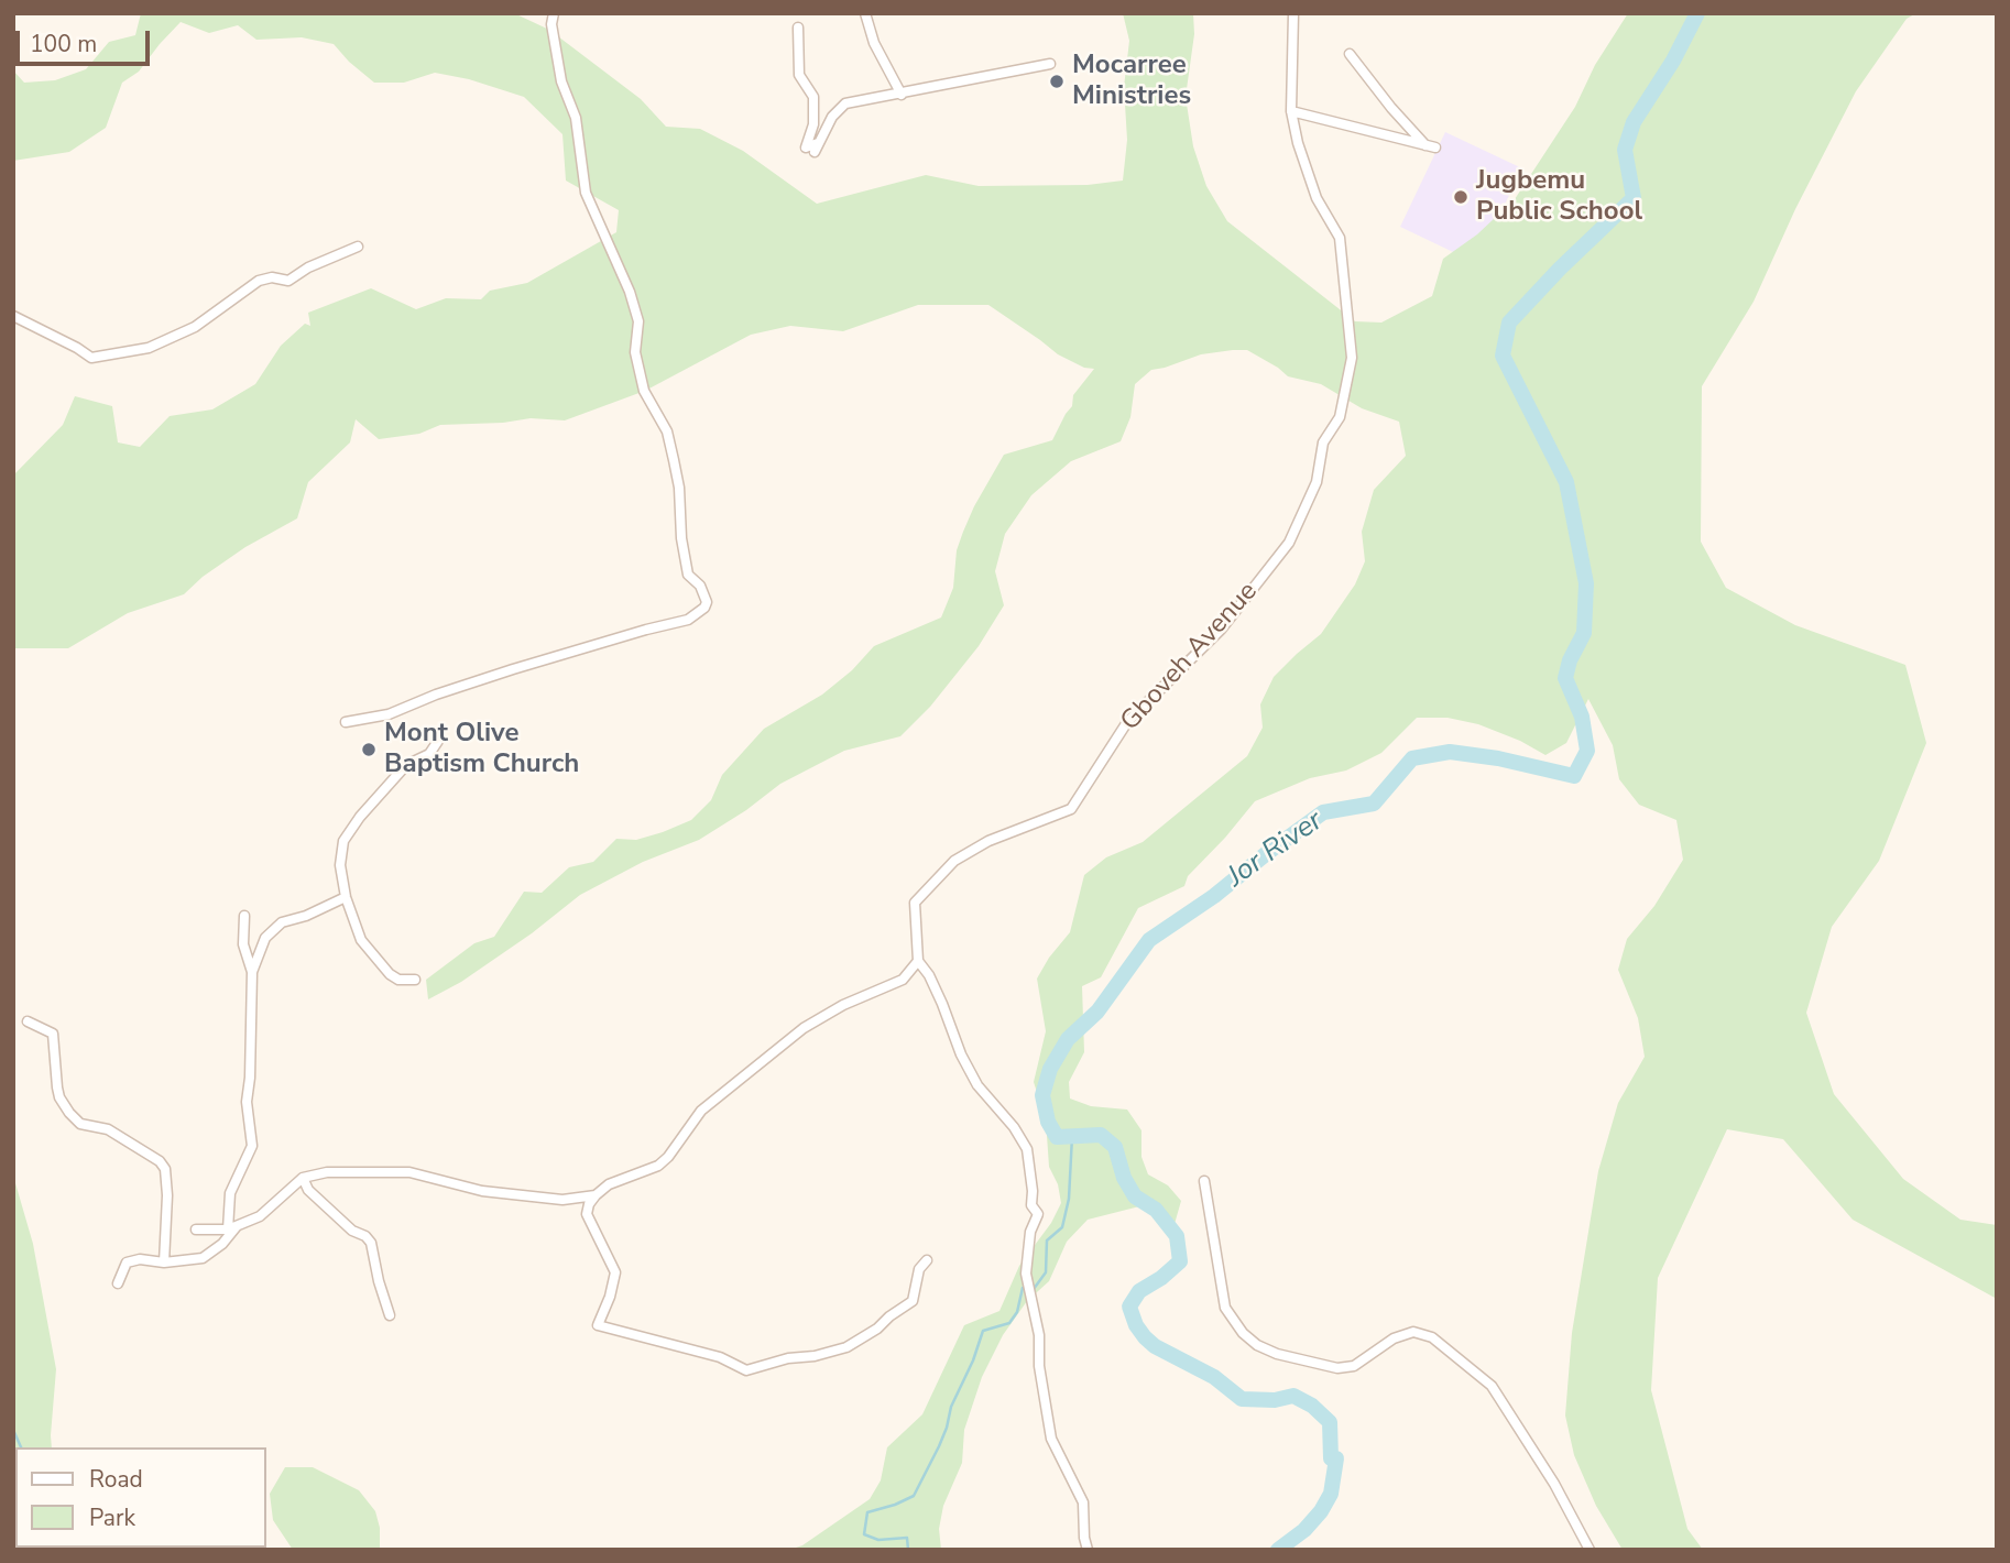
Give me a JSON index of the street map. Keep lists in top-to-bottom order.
{
  "streets": {
    "street": ["Gboveh Avenue"]
  },
  "water": ["Jor River"],
  "places": ["Mocarree Ministries", "Jugbemu Public School", "Mont Olive Baptism Church"],
  "legend": ["Road", "Park"],
  "scale_bar": "100 m"
}
